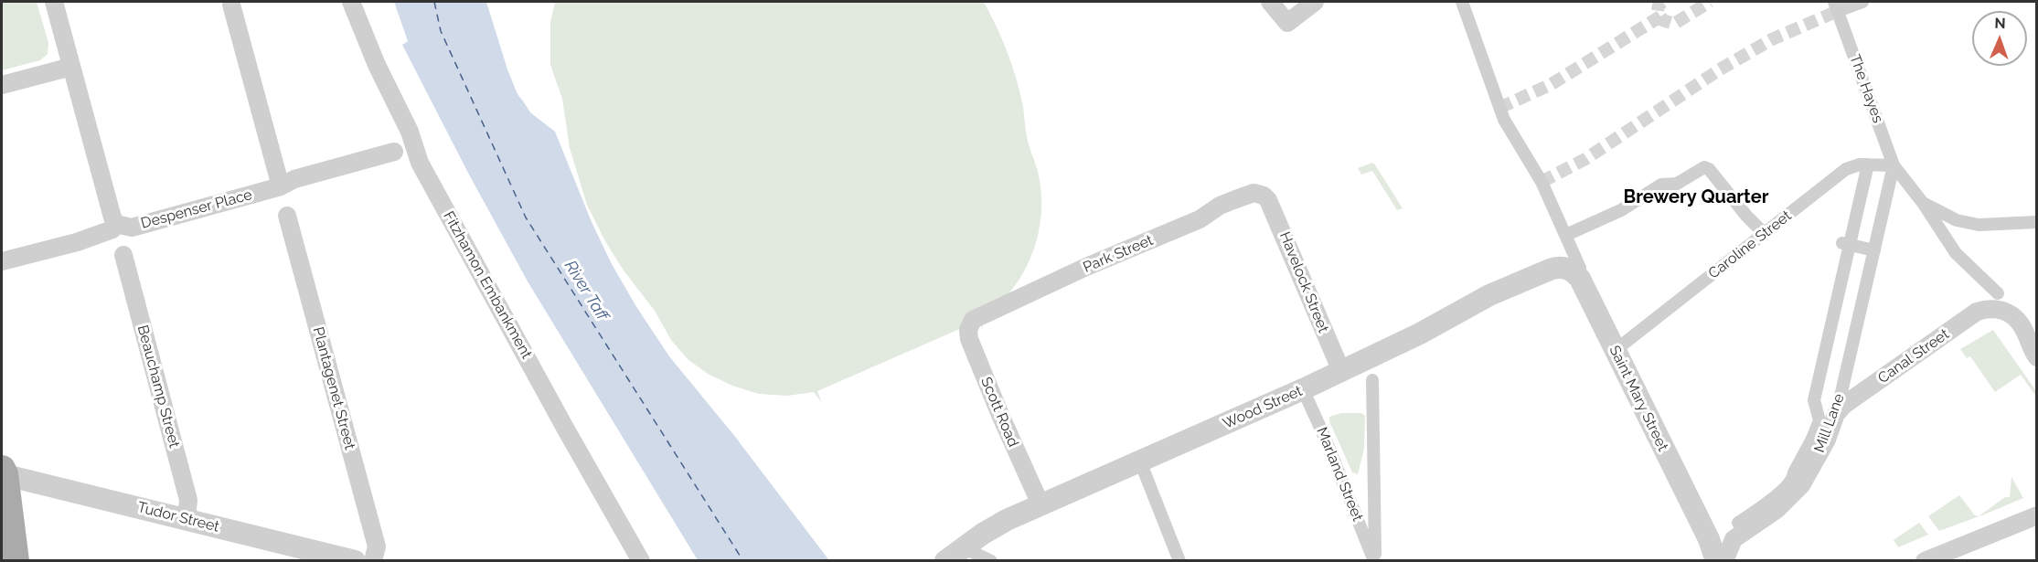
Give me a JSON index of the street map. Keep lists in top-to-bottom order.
{
  "streets": {
    "street": [
      "The Hayes",
      "Despenser Place",
      "Caroline Street",
      "Park Street",
      "Havelock Street",
      "Fitzhamon Embankment",
      "Canal Street",
      "Beauchamp Street",
      "Plantagenet Street",
      "Saint Mary Street",
      "Wood Street",
      "Scott Road",
      "Mill Lane",
      "Marland Street",
      "Tudor Street"
    ]
  },
  "crossings": [
    ["The Hayes", "Caroline Street"],
    ["The Hayes", "Mill Lane"],
    ["Caroline Street", "Saint Mary Street"],
    ["Caroline Street", "Mill Lane"],
    ["Park Street", "Havelock Street"],
    ["Park Street", "Scott Road"],
    ["Havelock Street", "Wood Street"],
    ["Canal Street", "Mill Lane"],
    ["Beauchamp Street", "Tudor Street"],
    ["Saint Mary Street", "Wood Street"],
    ["Wood Street", "Scott Road"],
    ["Wood Street", "Marland Street"]
  ],
  "districts": ["Brewery Quarter"],
  "water": ["River Taff"],
  "north": "top"
}
